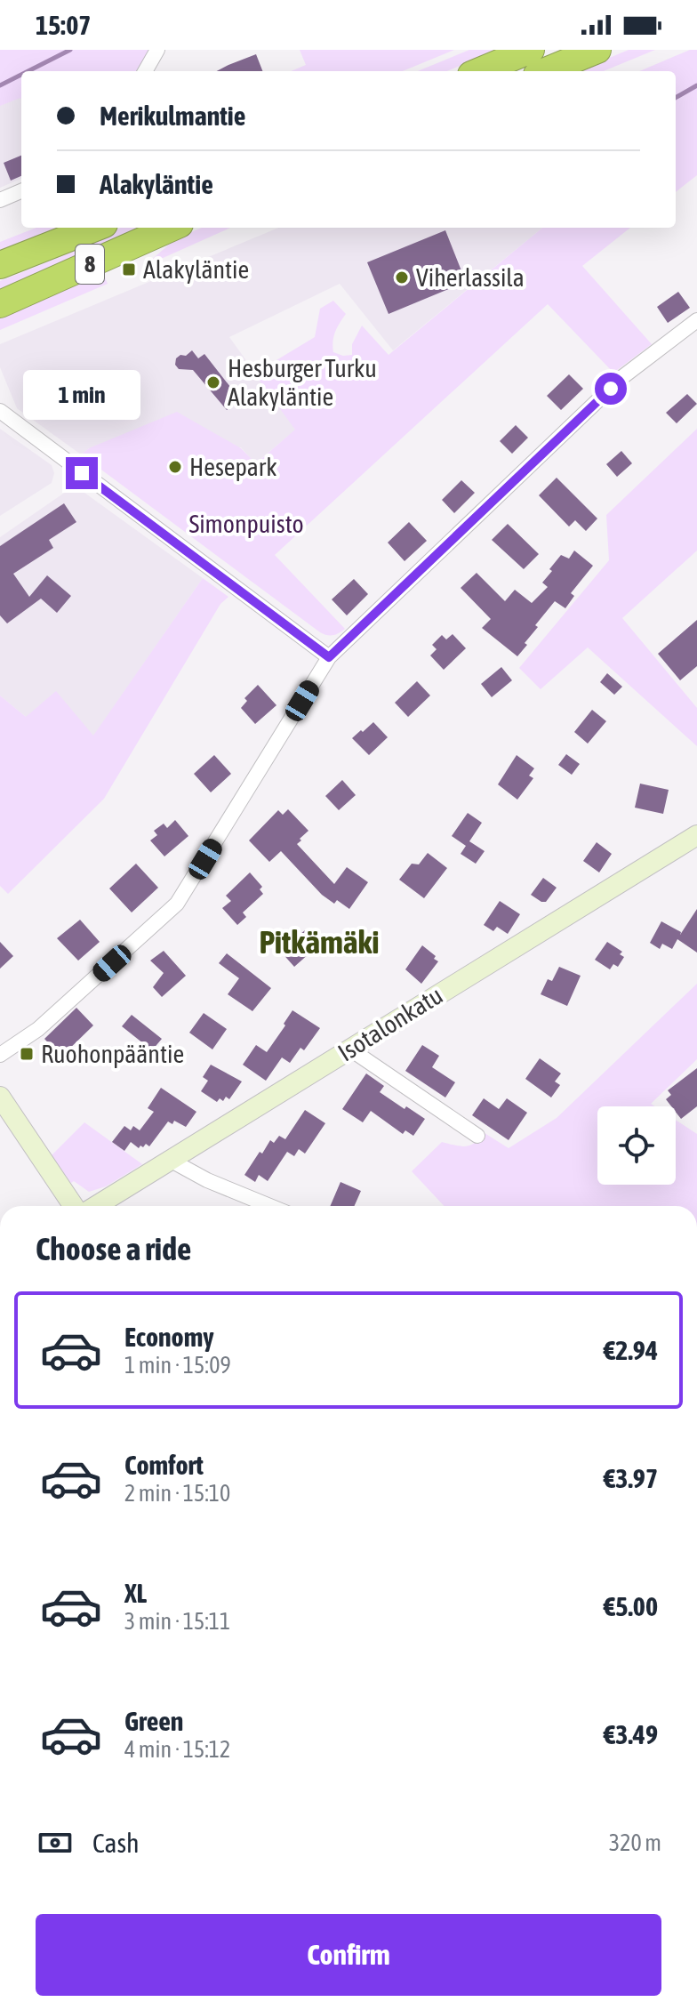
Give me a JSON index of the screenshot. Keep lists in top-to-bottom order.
{
  "streets": {
    "highway": ["8"],
    "street": ["Isotalonkatu"]
  },
  "districts": ["Pitkämäki"],
  "parks": ["Simonpuisto"],
  "places": {
    "transit": ["Alakyläntie", "Ruohonpääntie"],
    "other": ["Viherlassila", "Hesburger Turku Alakyläntie", "Hesepark"]
  },
  "page": {
    "status": "15:07",
    "banner": ["Merikulmantie", "Alakyläntie"],
    "bubble": "1 min",
    "heading": "Choose a ride",
    "list": [
      {
        "name": "Economy",
        "note": "1 min · 15:09",
        "value": "€2.94"
      },
      {
        "name": "Comfort",
        "note": "2 min · 15:10",
        "value": "€3.97"
      },
      {
        "name": "XL",
        "note": "3 min · 15:11",
        "value": "€5.00"
      },
      {
        "name": "Green",
        "note": "4 min · 15:12",
        "value": "€3.49"
      }
    ],
    "pay": ["Cash", "320 m"],
    "buttons": "Confirm"
  }
}
